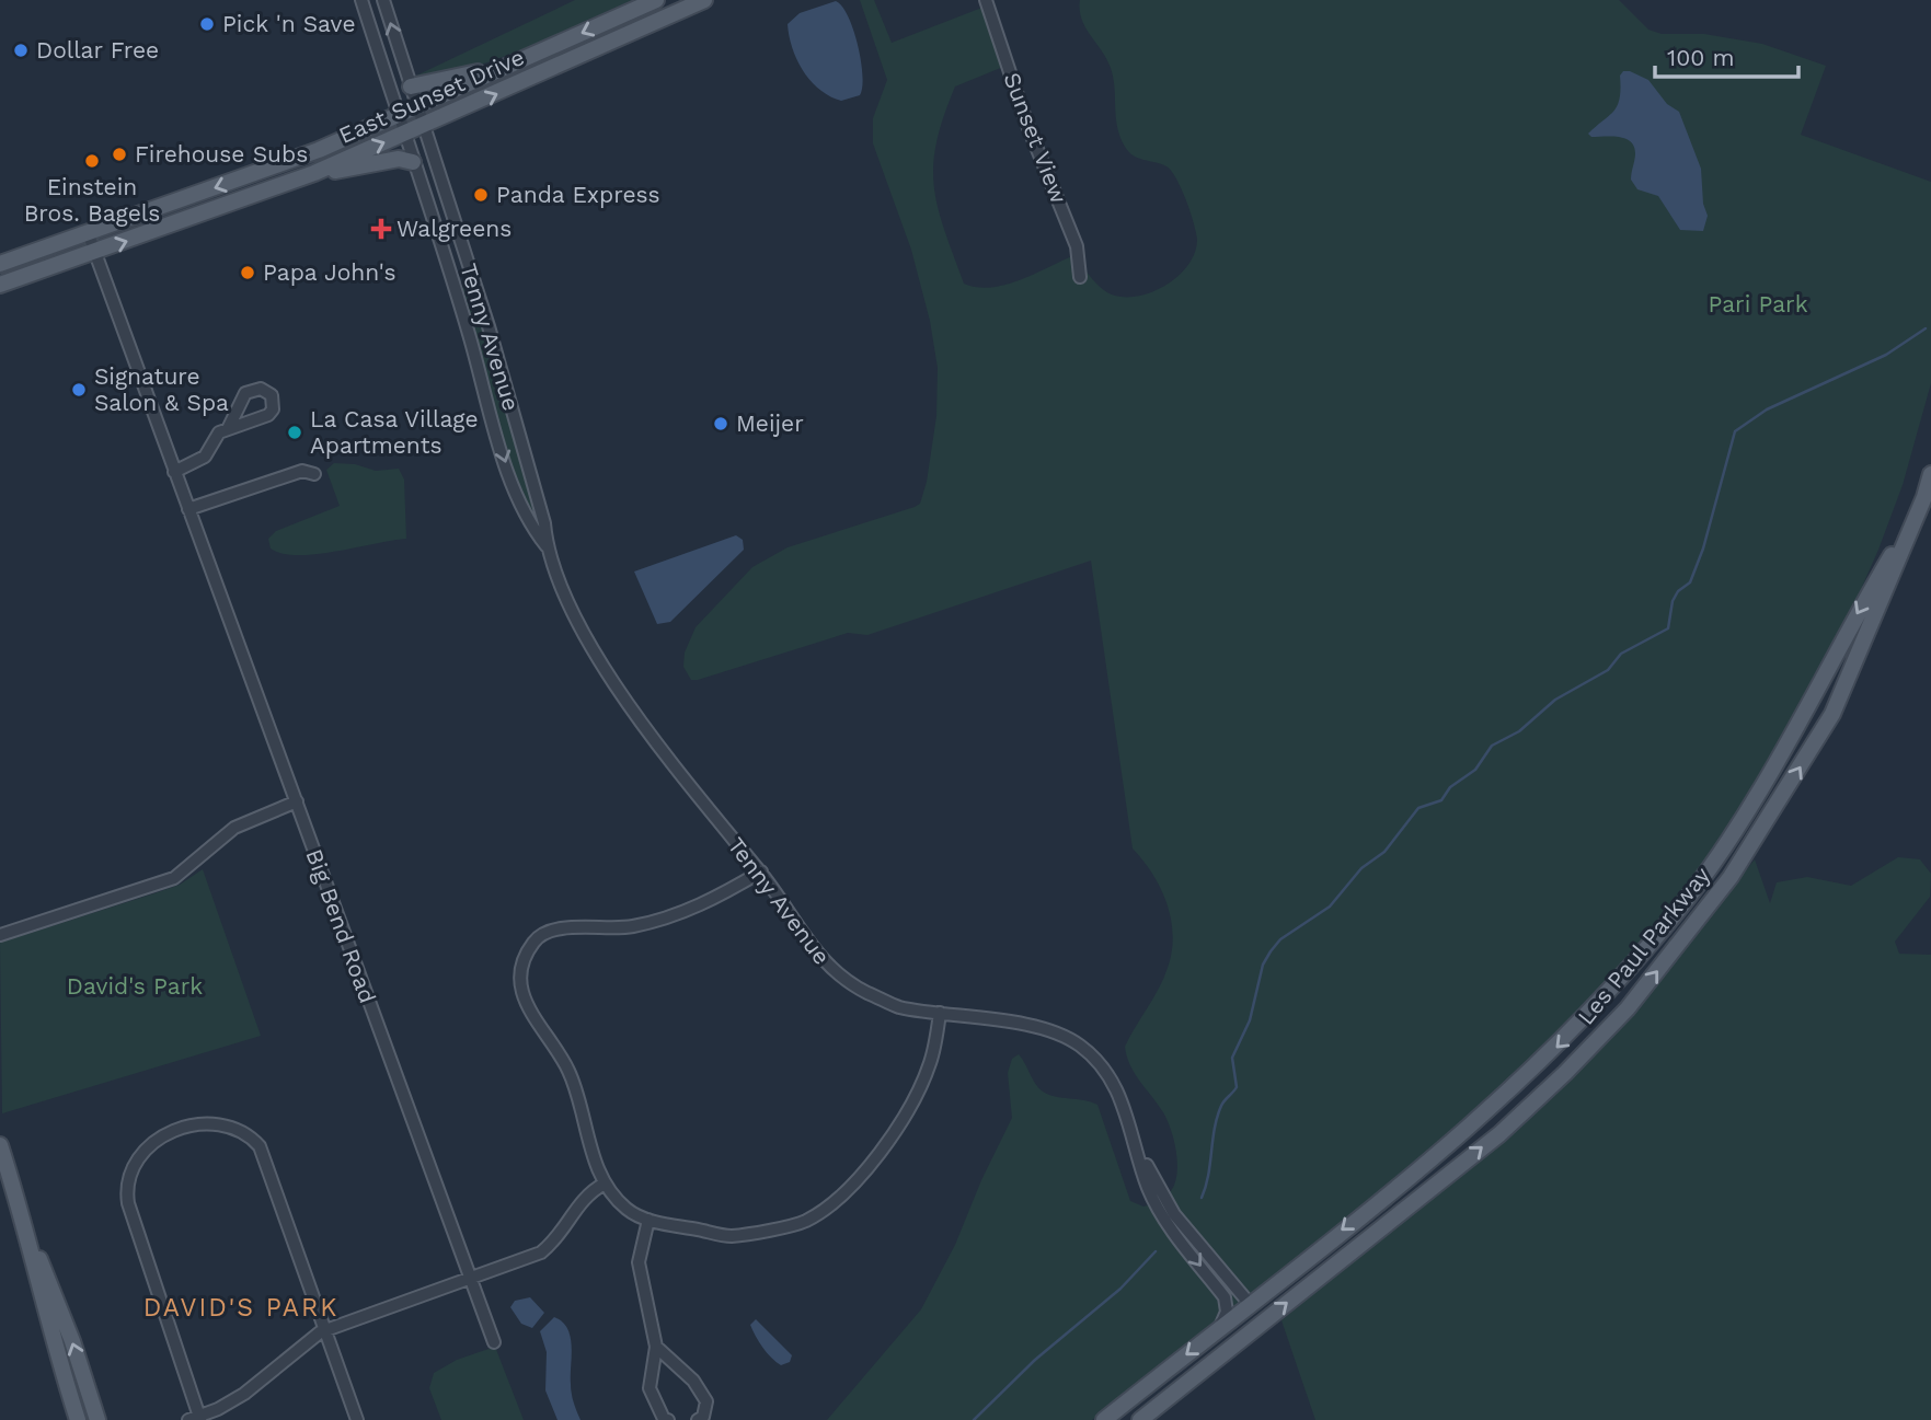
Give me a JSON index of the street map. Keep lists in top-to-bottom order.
{
  "streets": {
    "main road": ["East Sunset Drive", "Les Paul Parkway"],
    "street": ["Sunset View", "Tenny Avenue", "Big Bend Road"]
  },
  "crossings": [
    ["East Sunset Drive", "Tenny Avenue"],
    ["East Sunset Drive", "Big Bend Road"],
    ["Tenny Avenue", "Les Paul Parkway"]
  ],
  "districts": ["DAVID'S PARK"],
  "parks": ["Pari Park", "David's Park"],
  "places": {
    "other": [
      "Pick 'n Save",
      "Dollar Free",
      "Firehouse Subs",
      "Einstein Bros. Bagels",
      "Panda Express",
      "Papa John's",
      "Signature Salon & Spa",
      "Meijer",
      "La Casa Village Apartments"
    ],
    "health": ["Walgreens"]
  },
  "scale_bar": "100 m"
}
